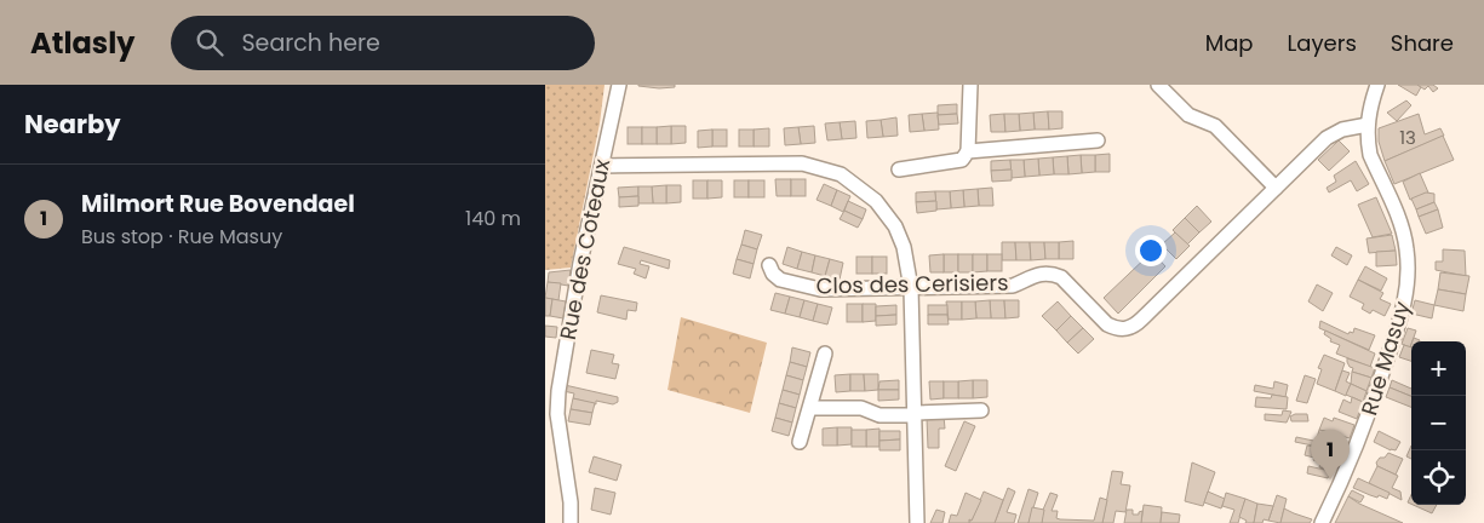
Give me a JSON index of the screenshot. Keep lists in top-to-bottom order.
{
  "streets": {
    "street": ["Rue des Coteaux", "Clos des Cerisiers", "Rue Masuy"]
  },
  "house_numbers": ["13"],
  "page": {
    "header": "Atlasly",
    "search": "Search here",
    "nav": ["Map", "Layers", "Share"],
    "heading": "Nearby",
    "list": [
      {
        "mark": "1",
        "name": "Milmort Rue Bovendael",
        "note": "Bus stop · Rue Masuy",
        "value": "140 m"
      }
    ],
    "map_buttons": ["+", "−"],
    "pins": "1"
  }
}
